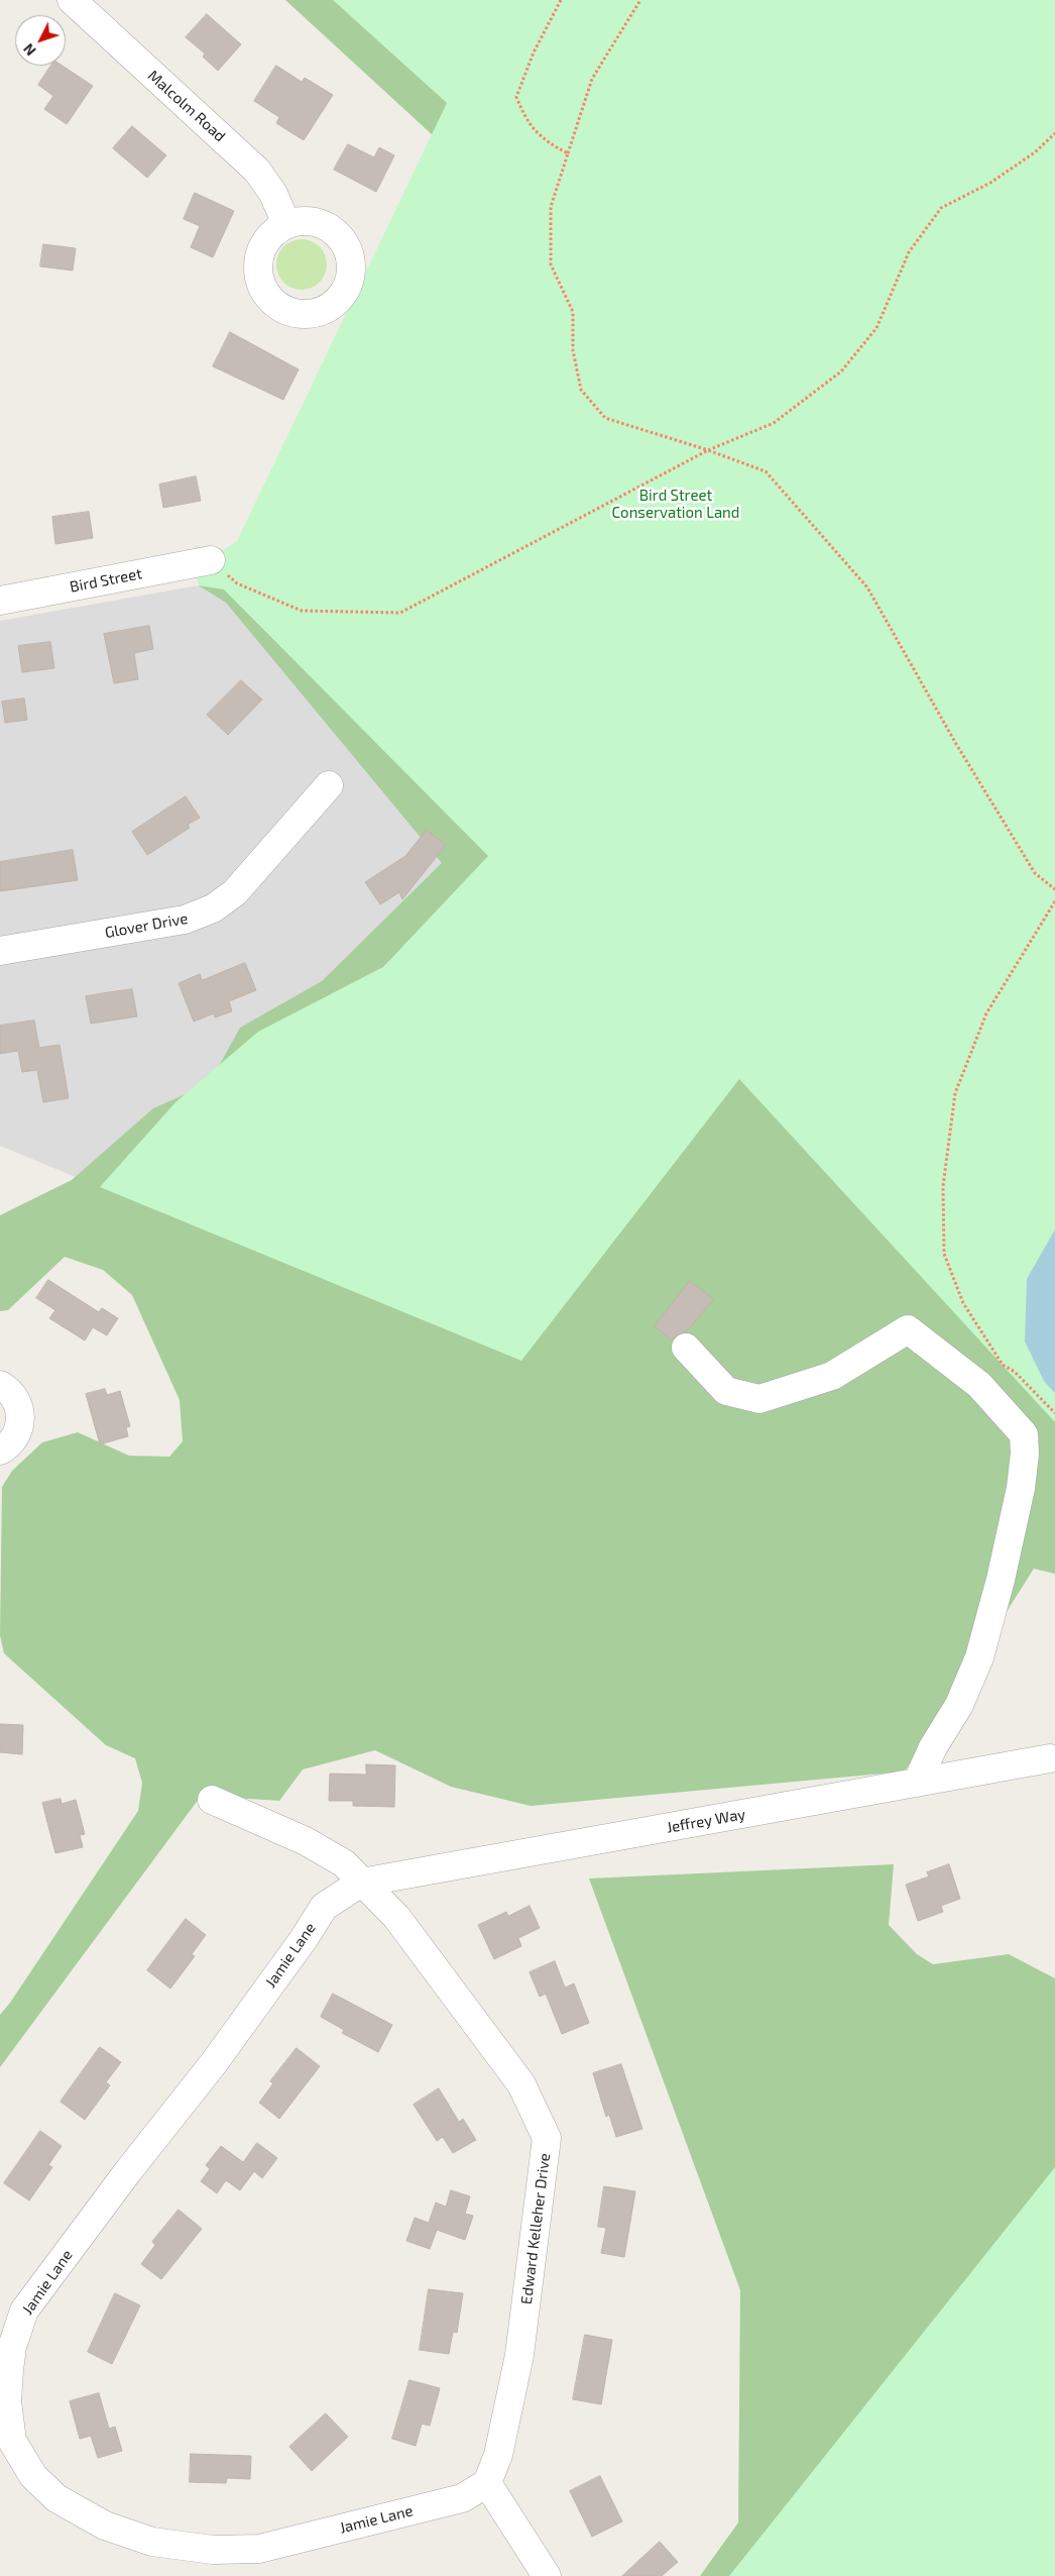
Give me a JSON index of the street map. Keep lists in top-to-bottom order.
{
  "streets": {
    "street": [
      "Malcolm Road",
      "Bird Street",
      "Glover Drive",
      "Jeffrey Way",
      "Jamie Lane",
      "Edward Kelleher Drive"
    ]
  },
  "crossings": [
    ["Jeffrey Way", "Jamie Lane"],
    ["Jeffrey Way", "Edward Kelleher Drive"],
    ["Jamie Lane", "Edward Kelleher Drive"]
  ],
  "parks": ["Bird Street Conservation Land"],
  "north": "bottom left"
}
